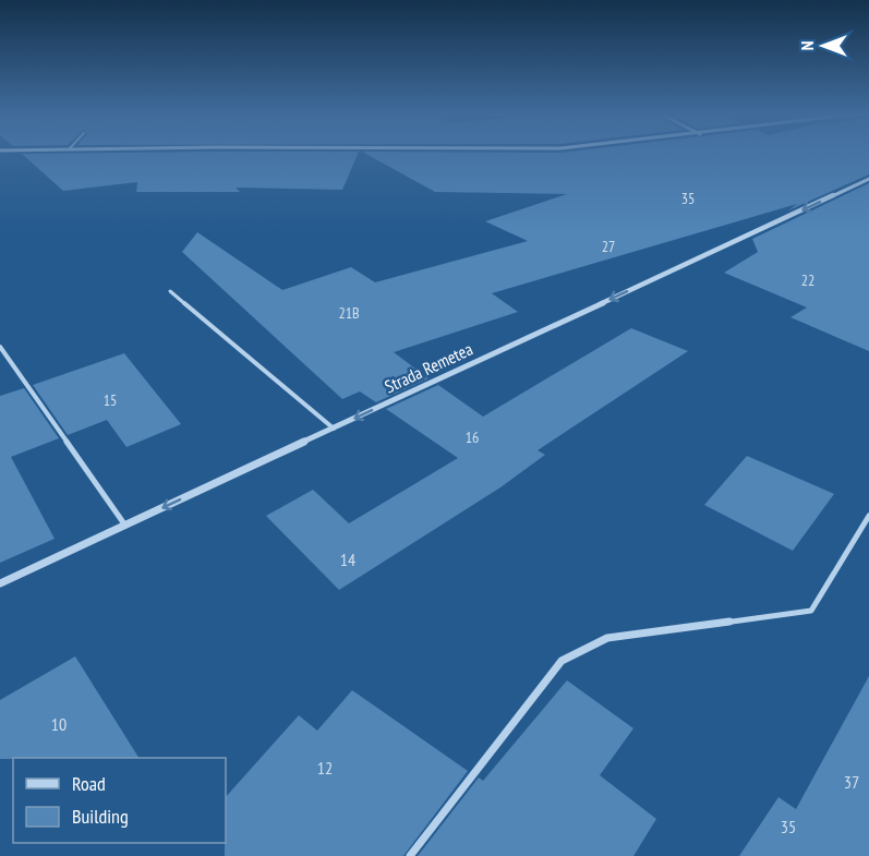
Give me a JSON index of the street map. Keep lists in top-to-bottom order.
{
  "streets": {
    "street": ["Strada Remetea"]
  },
  "one_way": ["Strada Remetea"],
  "house_numbers": [
    "35",
    "27",
    "22",
    "21B",
    "15",
    "16",
    "14",
    "10",
    "12",
    "37",
    "35"
  ],
  "legend": ["Road", "Building"],
  "north": "left"
}
